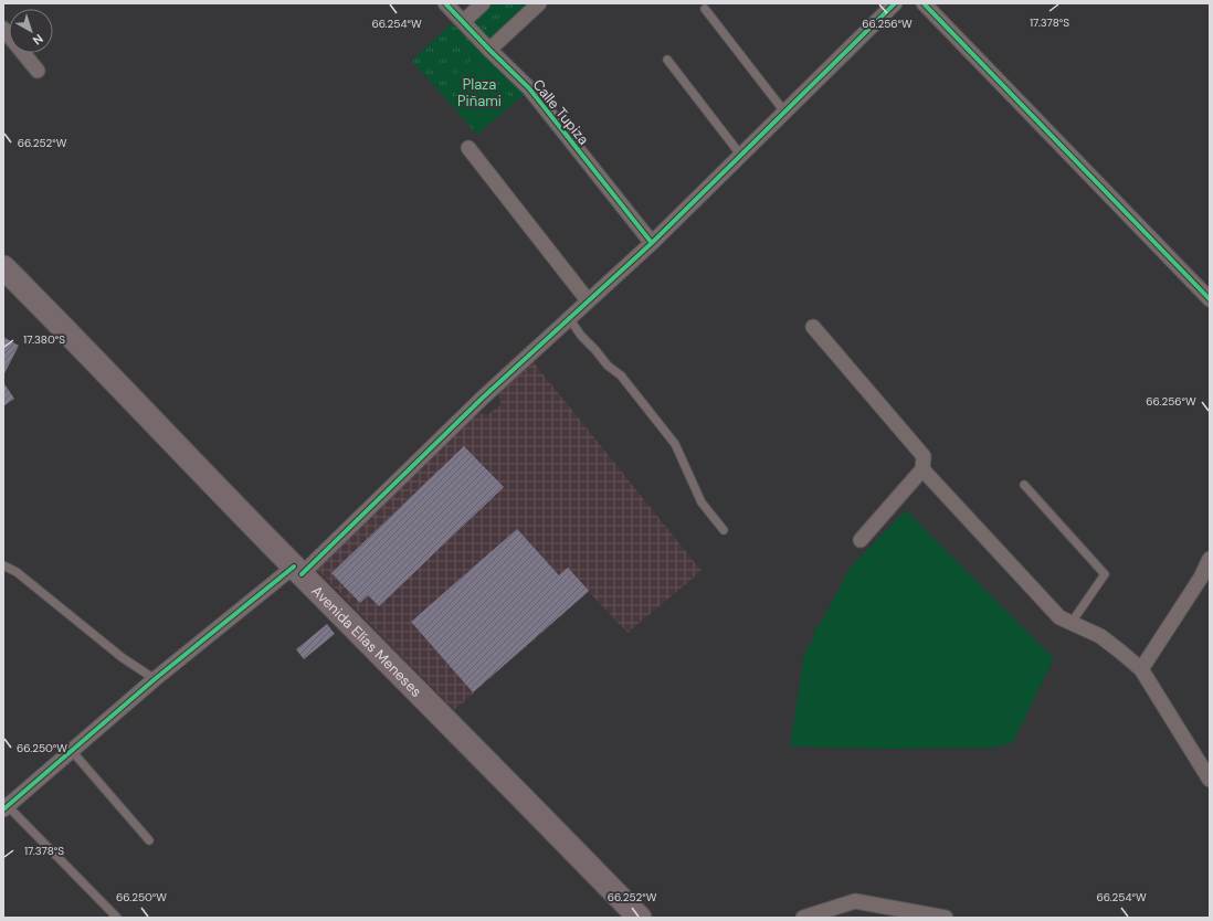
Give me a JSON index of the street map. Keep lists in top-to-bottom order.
{
  "streets": {
    "main road": ["Avenida Elías Meneses"],
    "street": ["Calle Tupiza"]
  },
  "parks": ["Plaza Piñami"],
  "north": "bottom right",
  "coordinates": [
    "17.378°S",
    "66.254°W",
    "66.256°W",
    "66.252°W",
    "17.380°S",
    "66.250°W"
  ]
}
